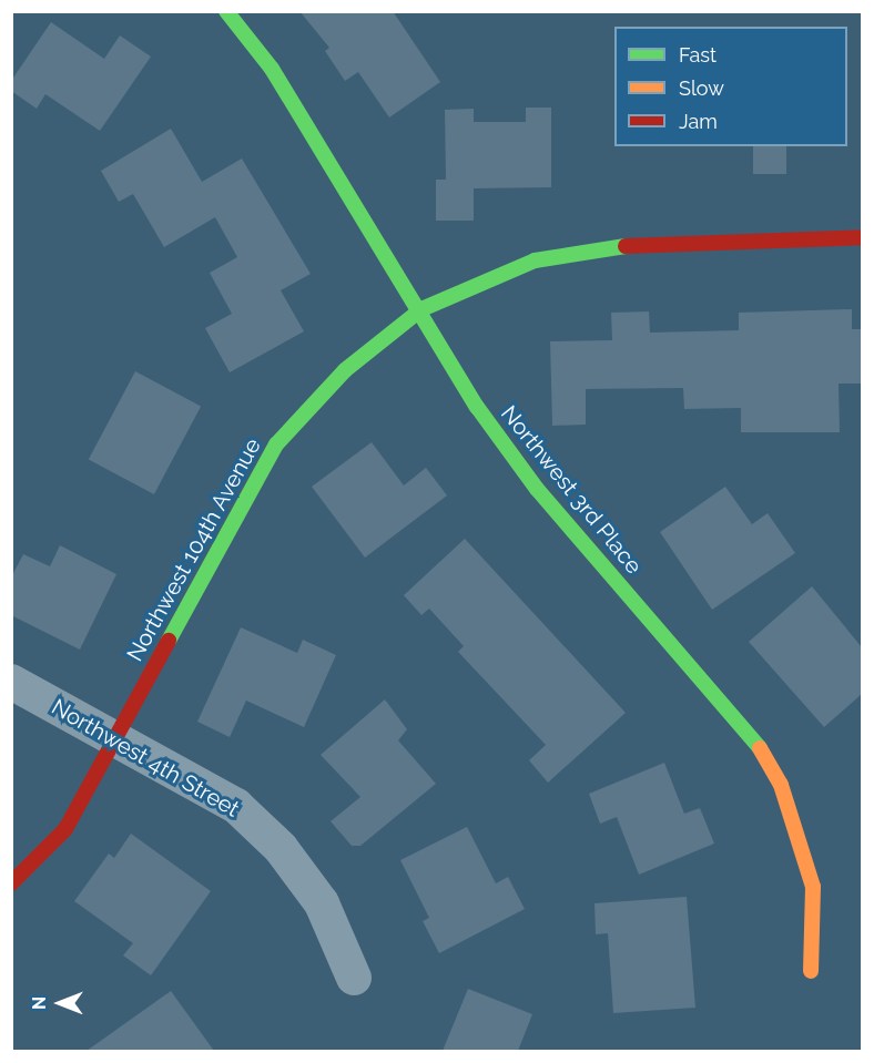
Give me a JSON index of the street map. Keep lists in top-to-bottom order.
{
  "streets": {
    "street": ["Northwest 3rd Place", "Northwest 104th Avenue", "Northwest 4th Street"]
  },
  "crossings": [
    ["Northwest 3rd Place", "Northwest 104th Avenue"],
    ["Northwest 104th Avenue", "Northwest 4th Street"]
  ],
  "legend": ["Fast", "Slow", "Jam"],
  "north": "left"
}
